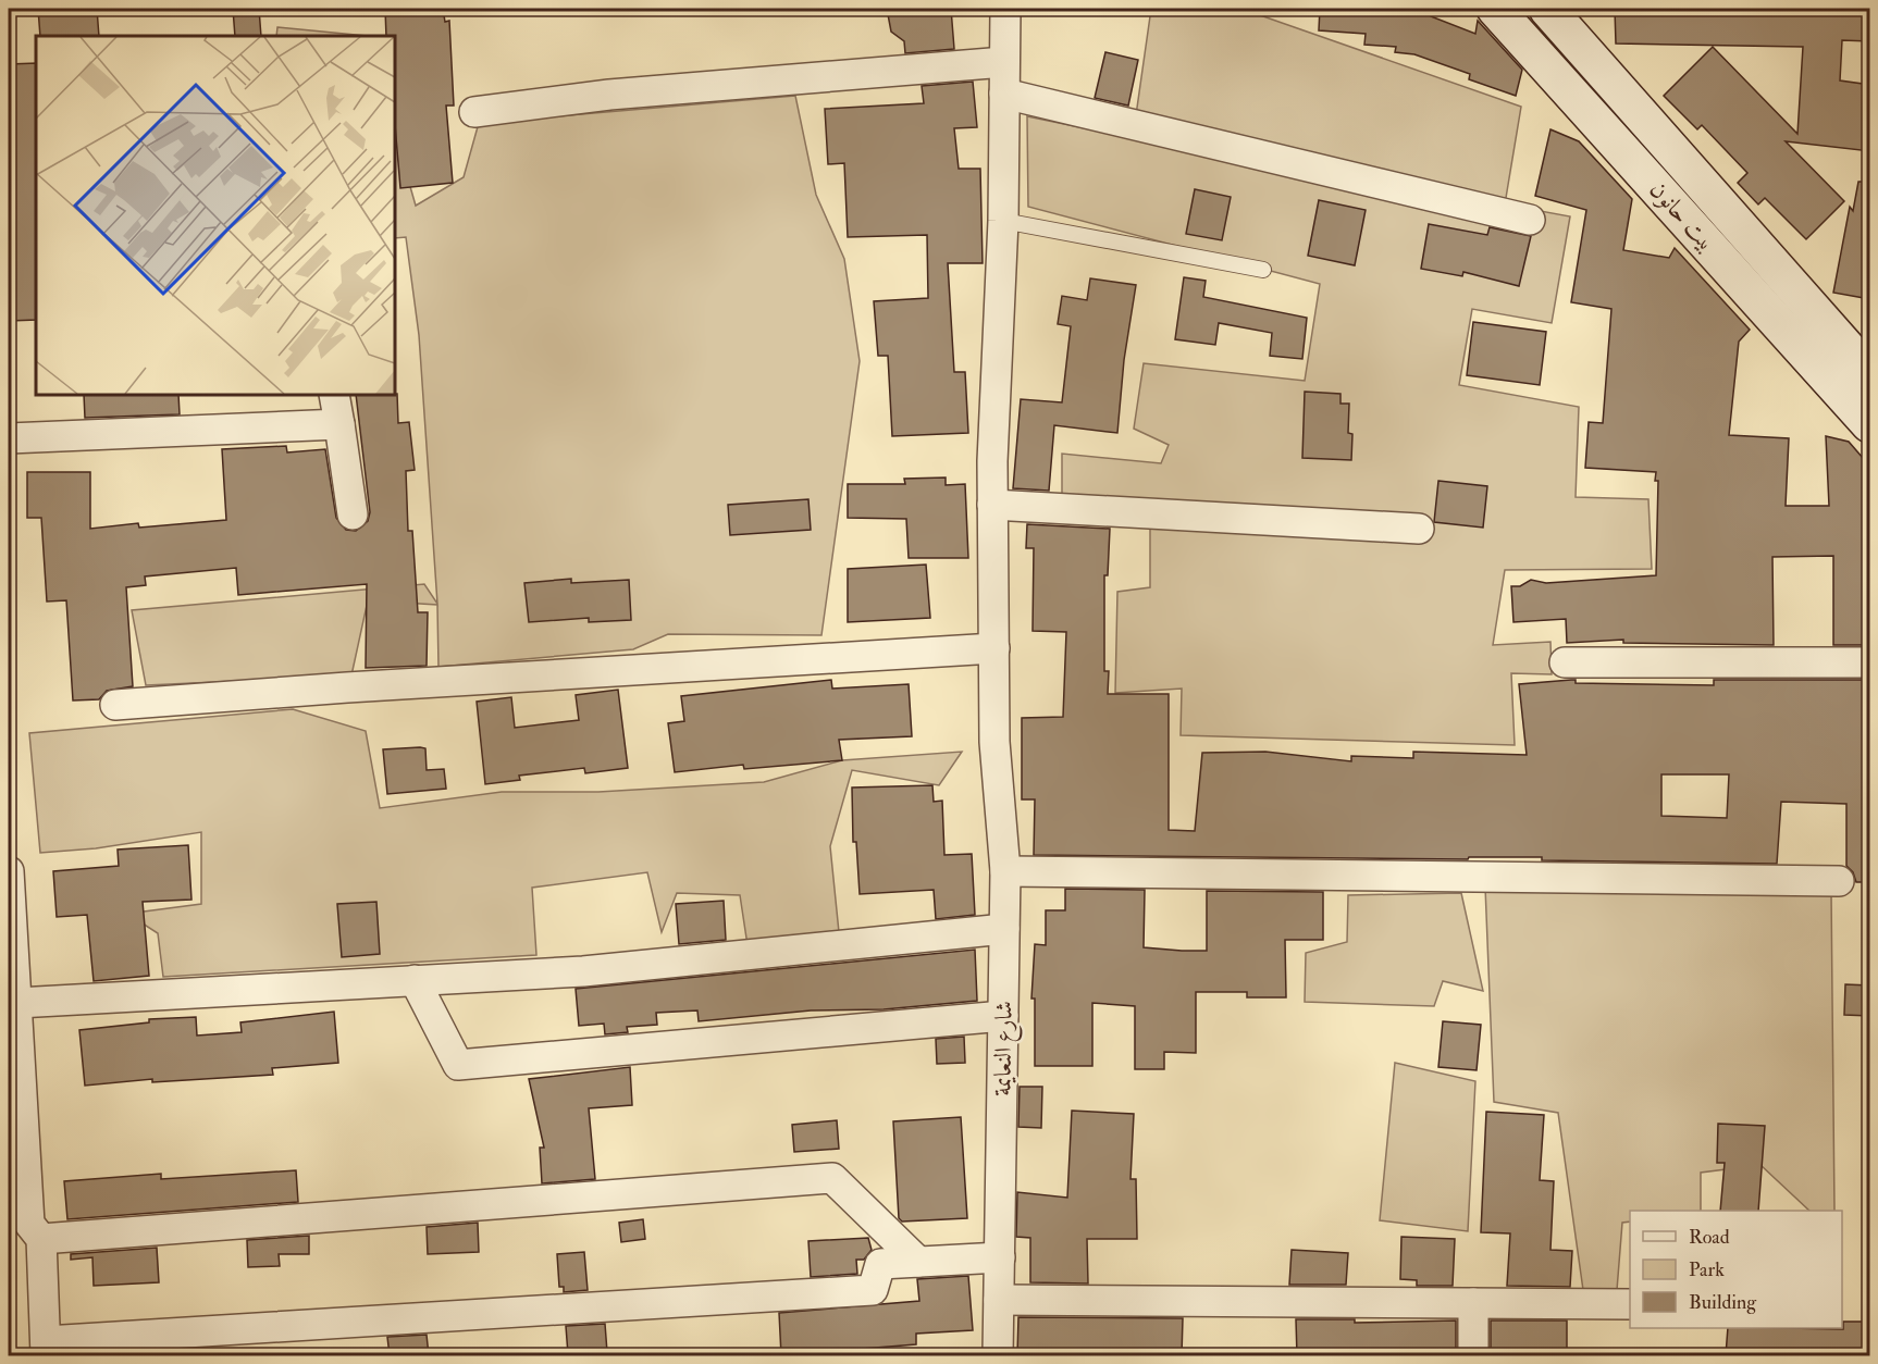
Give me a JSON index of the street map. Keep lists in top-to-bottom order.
{
  "streets": {
    "main road": ["بيت حانون"],
    "street": ["شارع النعايمة"]
  },
  "legend": ["Road", "Park", "Building"]
}
